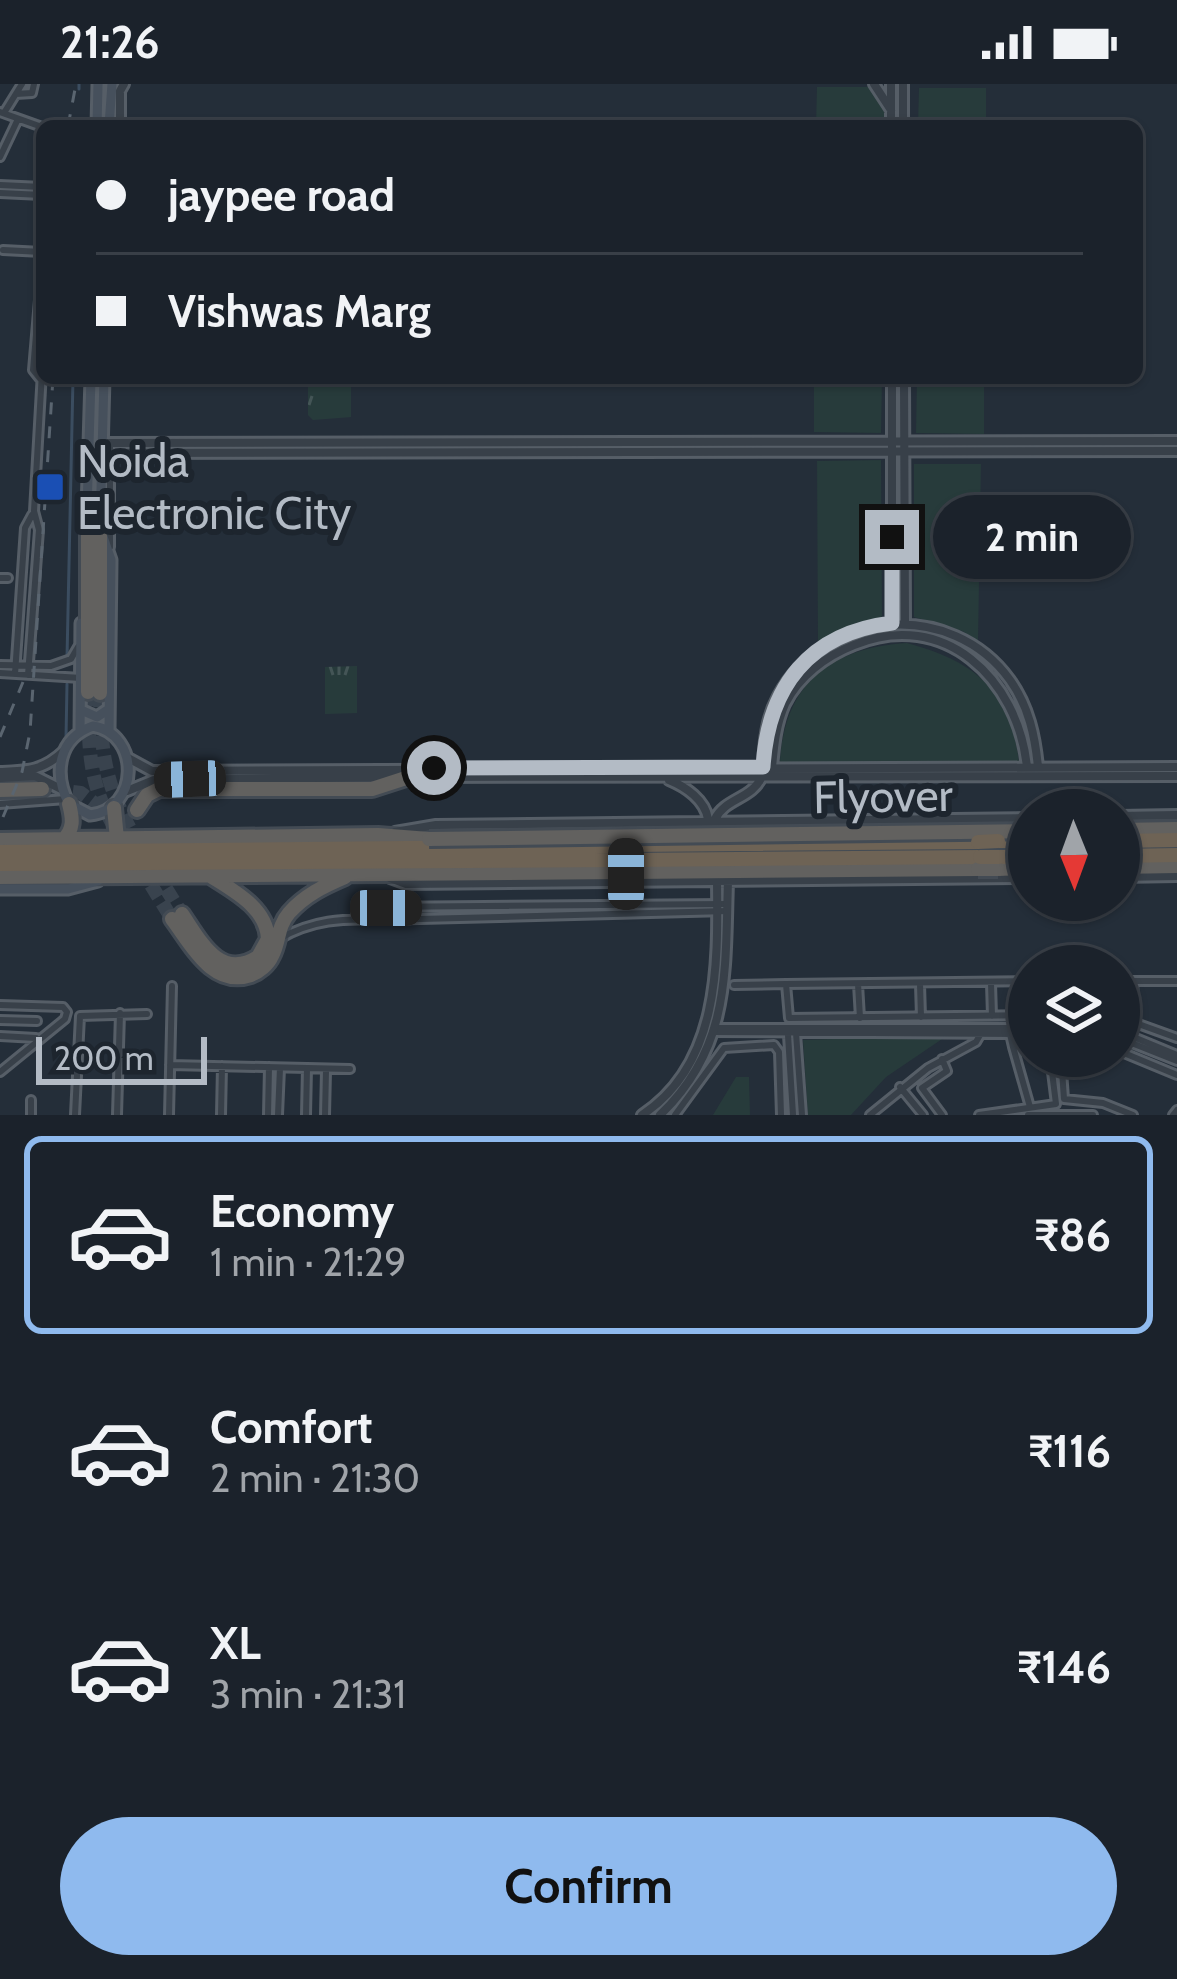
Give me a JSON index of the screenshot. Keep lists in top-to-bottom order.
{
  "streets": {
    "highway": ["Flyover"]
  },
  "places": {
    "transit": ["Noida Electronic City"]
  },
  "scale_bar": "200 m",
  "north": "bottom",
  "page": {
    "status": "21:26",
    "banner": ["jaypee road", "Vishwas Marg"],
    "bubble": "2 min",
    "scale": "200 m",
    "list": [
      {
        "name": "Economy",
        "note": "1 min · 21:29",
        "value": "₹86"
      },
      {
        "name": "Comfort",
        "note": "2 min · 21:30",
        "value": "₹116"
      },
      {
        "name": "XL",
        "note": "3 min · 21:31",
        "value": "₹146"
      }
    ],
    "buttons": "Confirm"
  }
}
